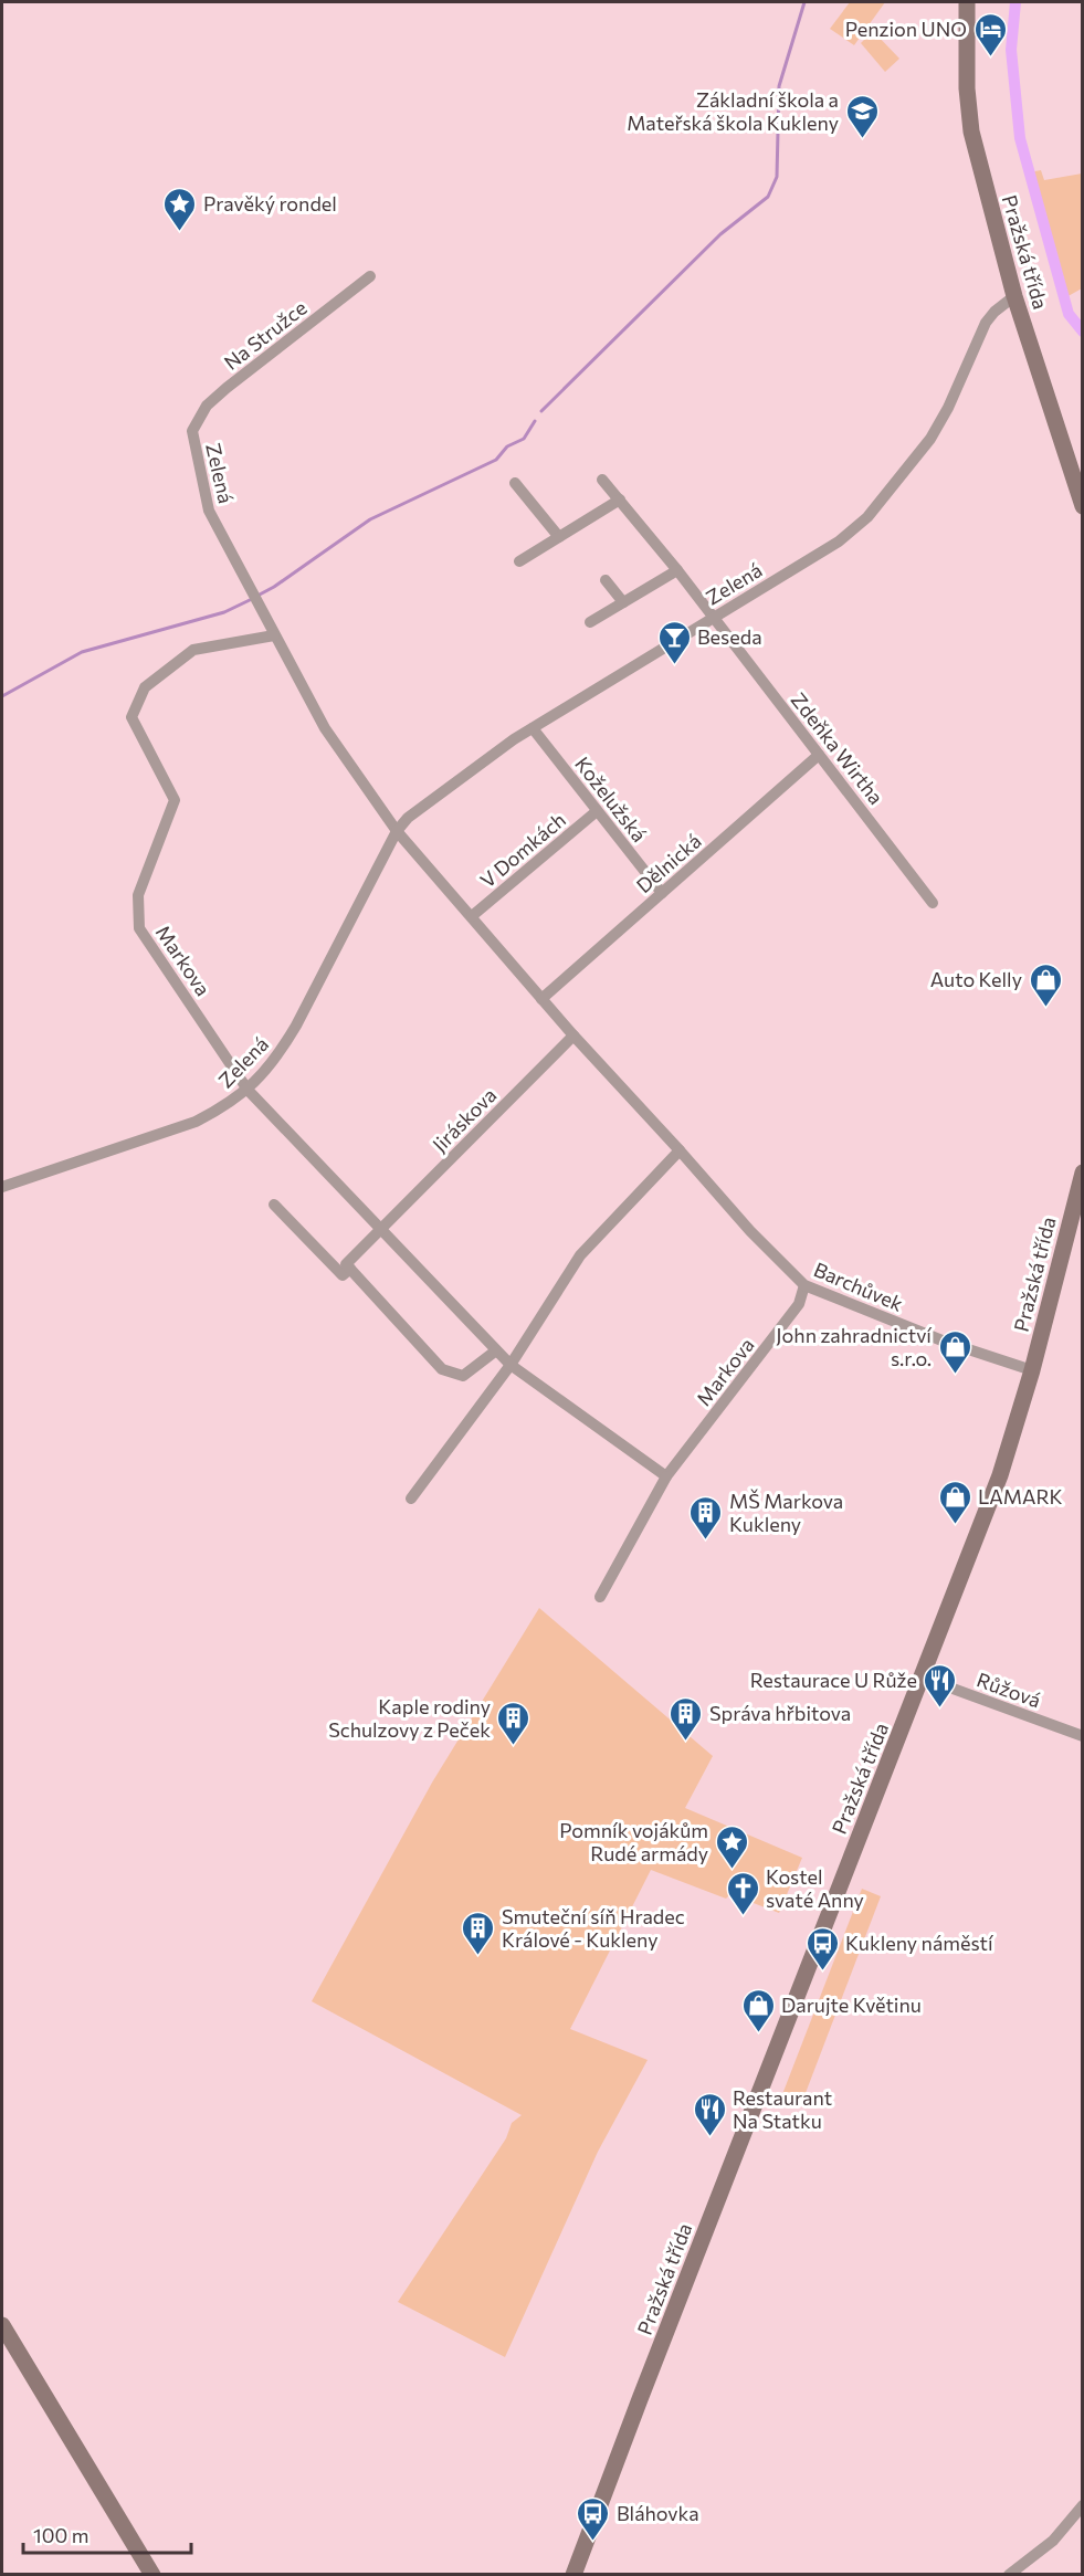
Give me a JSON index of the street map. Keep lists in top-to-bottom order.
{
  "streets": {
    "street": [
      "Pražská třída",
      "Na Stružce",
      "Zelená",
      "Zdeňka Wirtha",
      "Koželužská",
      "V Domkách",
      "Dělnická",
      "Markova",
      "Jiráskova",
      "Barchůvek",
      "Růžová"
    ]
  },
  "crossings": [
    ["Pražská třída", "Zelená"],
    ["Pražská třída", "Barchůvek"],
    ["Pražská třída", "Růžová"],
    ["Na Stružce", "Zelená"],
    ["Zelená", "Zdeňka Wirtha"],
    ["Zelená", "Koželužská"],
    ["Zelená", "Markova"],
    ["Zdeňka Wirtha", "Dělnická"],
    ["Koželužská", "V Domkách"],
    ["Koželužská", "Dělnická"],
    ["Markova", "Jiráskova"],
    ["Markova", "Barchůvek"]
  ],
  "places": {
    "hotel": ["Penzion UNO"],
    "school or university": ["Základní škola a Mateřská škola Kukleny"],
    "place": ["Pravěký rondel", "Pomník vojákům Rudé armády"],
    "bar": ["Beseda"],
    "shop": [
      "Auto Kelly",
      "John zahradnictví s.r.o.",
      "LAMARK",
      "Darujte Květinu"
    ],
    "building": [
      "MŠ Markova Kukleny",
      "Správa hřbitova",
      "Kaple rodiny Schulzovy z Peček",
      "Smuteční síň Hradec Králové - Kukleny"
    ],
    "restaurant": ["Restaurace U Růže", "Restaurant Na Statku"],
    "church": ["Kostel svaté Anny"],
    "bus stop": ["Kukleny náměstí", "Bláhovka"]
  },
  "scale_bar": "100 m"
}
